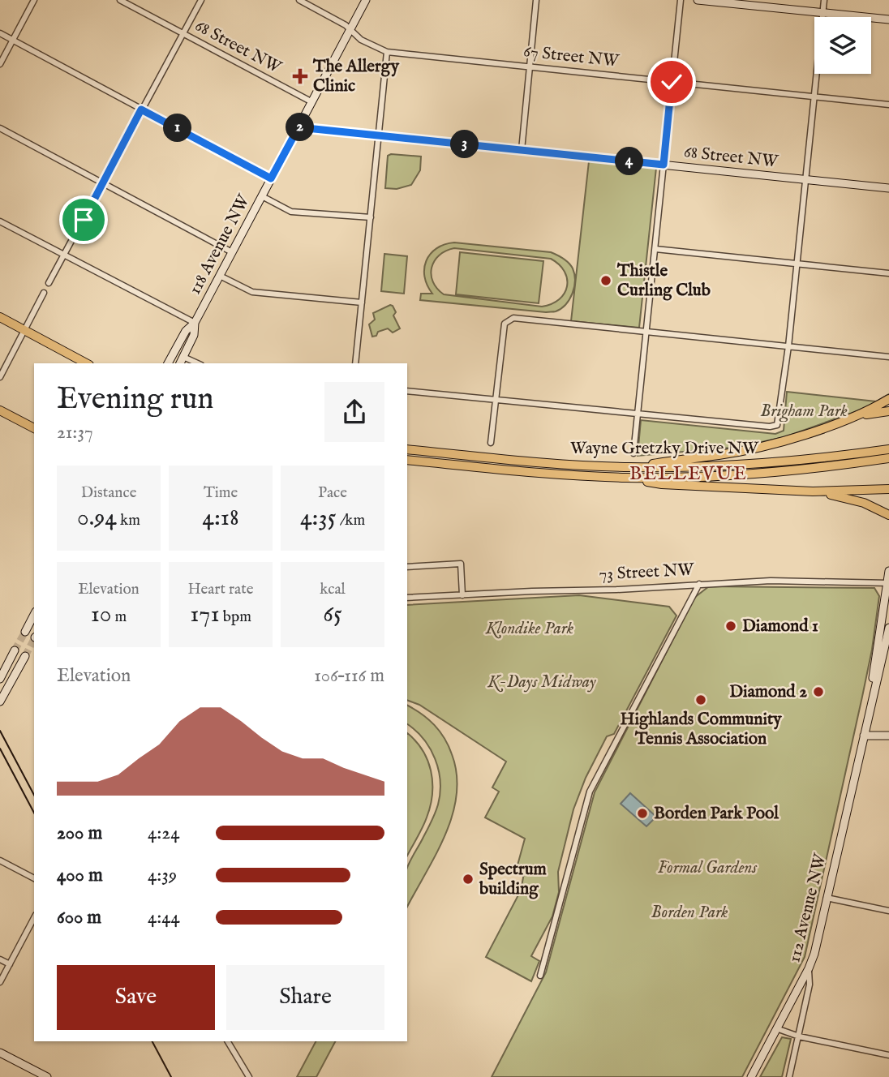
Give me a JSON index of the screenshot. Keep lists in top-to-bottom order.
{
  "streets": {
    "main road": [
      "68 Street NW",
      "118 Avenue NW",
      "Wayne Gretzky Drive NW",
      "112 Avenue NW"
    ],
    "street": ["67 Street NW", "73 Street NW"]
  },
  "crossings": [
    ["68 Street NW", "118 Avenue NW"],
    ["67 Street NW", "118 Avenue NW"],
    ["73 Street NW", "112 Avenue NW"]
  ],
  "districts": ["BELLEVUE"],
  "parks": [
    "Brigham Park",
    "Klondike Park",
    "K-Days Midway",
    "Formal Gardens",
    "Borden Park"
  ],
  "places": {
    "health": ["The Allergy Clinic"],
    "other": [
      "Thistle Curling Club",
      "Diamond 1",
      "Diamond 2",
      "Highlands Community Tennis Association",
      "Borden Park Pool",
      "Spectrum building"
    ]
  },
  "page": {
    "pins": [
      "2",
      "1",
      "3",
      "4"
    ],
    "heading": ["Evening run", "21:37"],
    "stats": [
      ["Distance", "0.94 km"],
      ["Time", "4:18"],
      ["Pace", "4:35 /km"],
      ["Elevation", "10 m"],
      ["Heart rate", "171 bpm"],
      ["kcal", "65"]
    ],
    "chart": ["Elevation", "106–116 m"],
    "list": [
      {
        "name": "200 m",
        "note": "4:24"
      },
      {
        "name": "400 m",
        "note": "4:39"
      },
      {
        "name": "600 m",
        "note": "4:44"
      }
    ],
    "buttons": ["Save", "Share"]
  }
}
